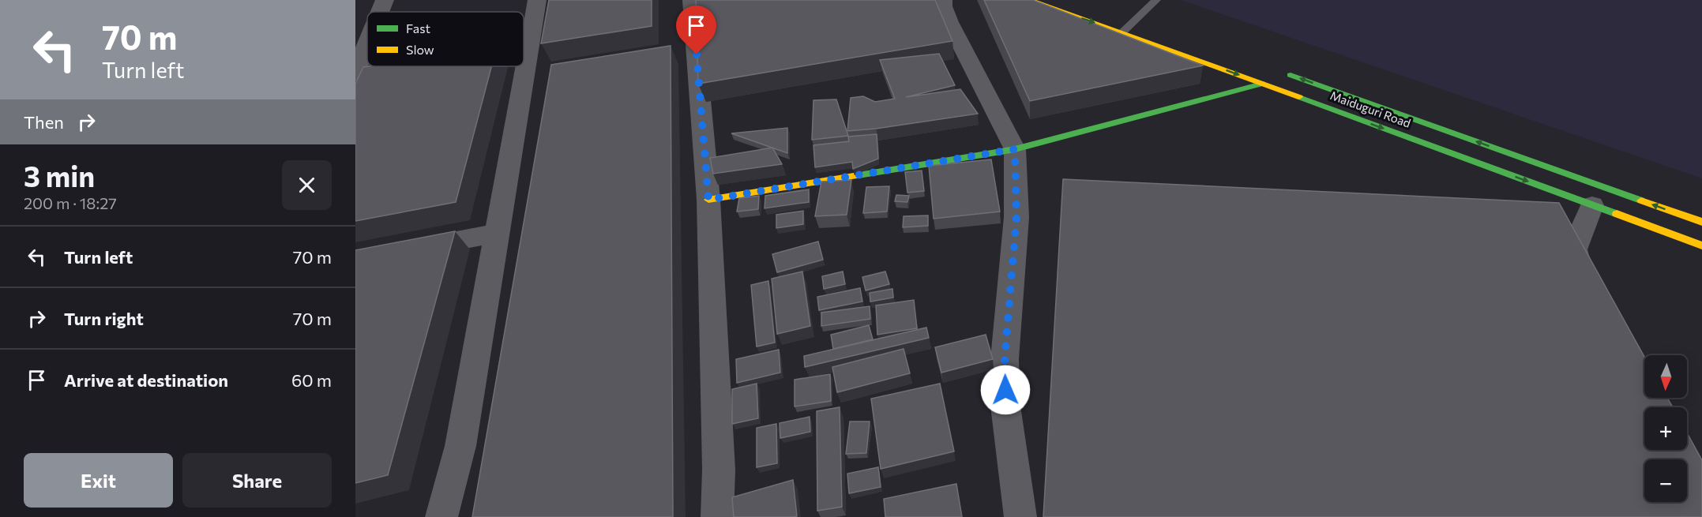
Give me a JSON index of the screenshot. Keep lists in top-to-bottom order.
{
  "streets": {
    "main road": ["Maiduguri Road"]
  },
  "legend": ["Fast", "Slow"],
  "north": "bottom",
  "page": {
    "turn": ["70 m", "Turn left"],
    "then": "Then",
    "heading": ["3 min", "200 m · 18:27"],
    "list": [
      {
        "name": "Turn left",
        "value": "70 m"
      },
      {
        "name": "Turn right",
        "value": "70 m"
      },
      {
        "name": "Arrive at destination",
        "value": "60 m"
      }
    ],
    "map_buttons": ["+", "−"],
    "buttons": ["Exit", "Share"]
  }
}
